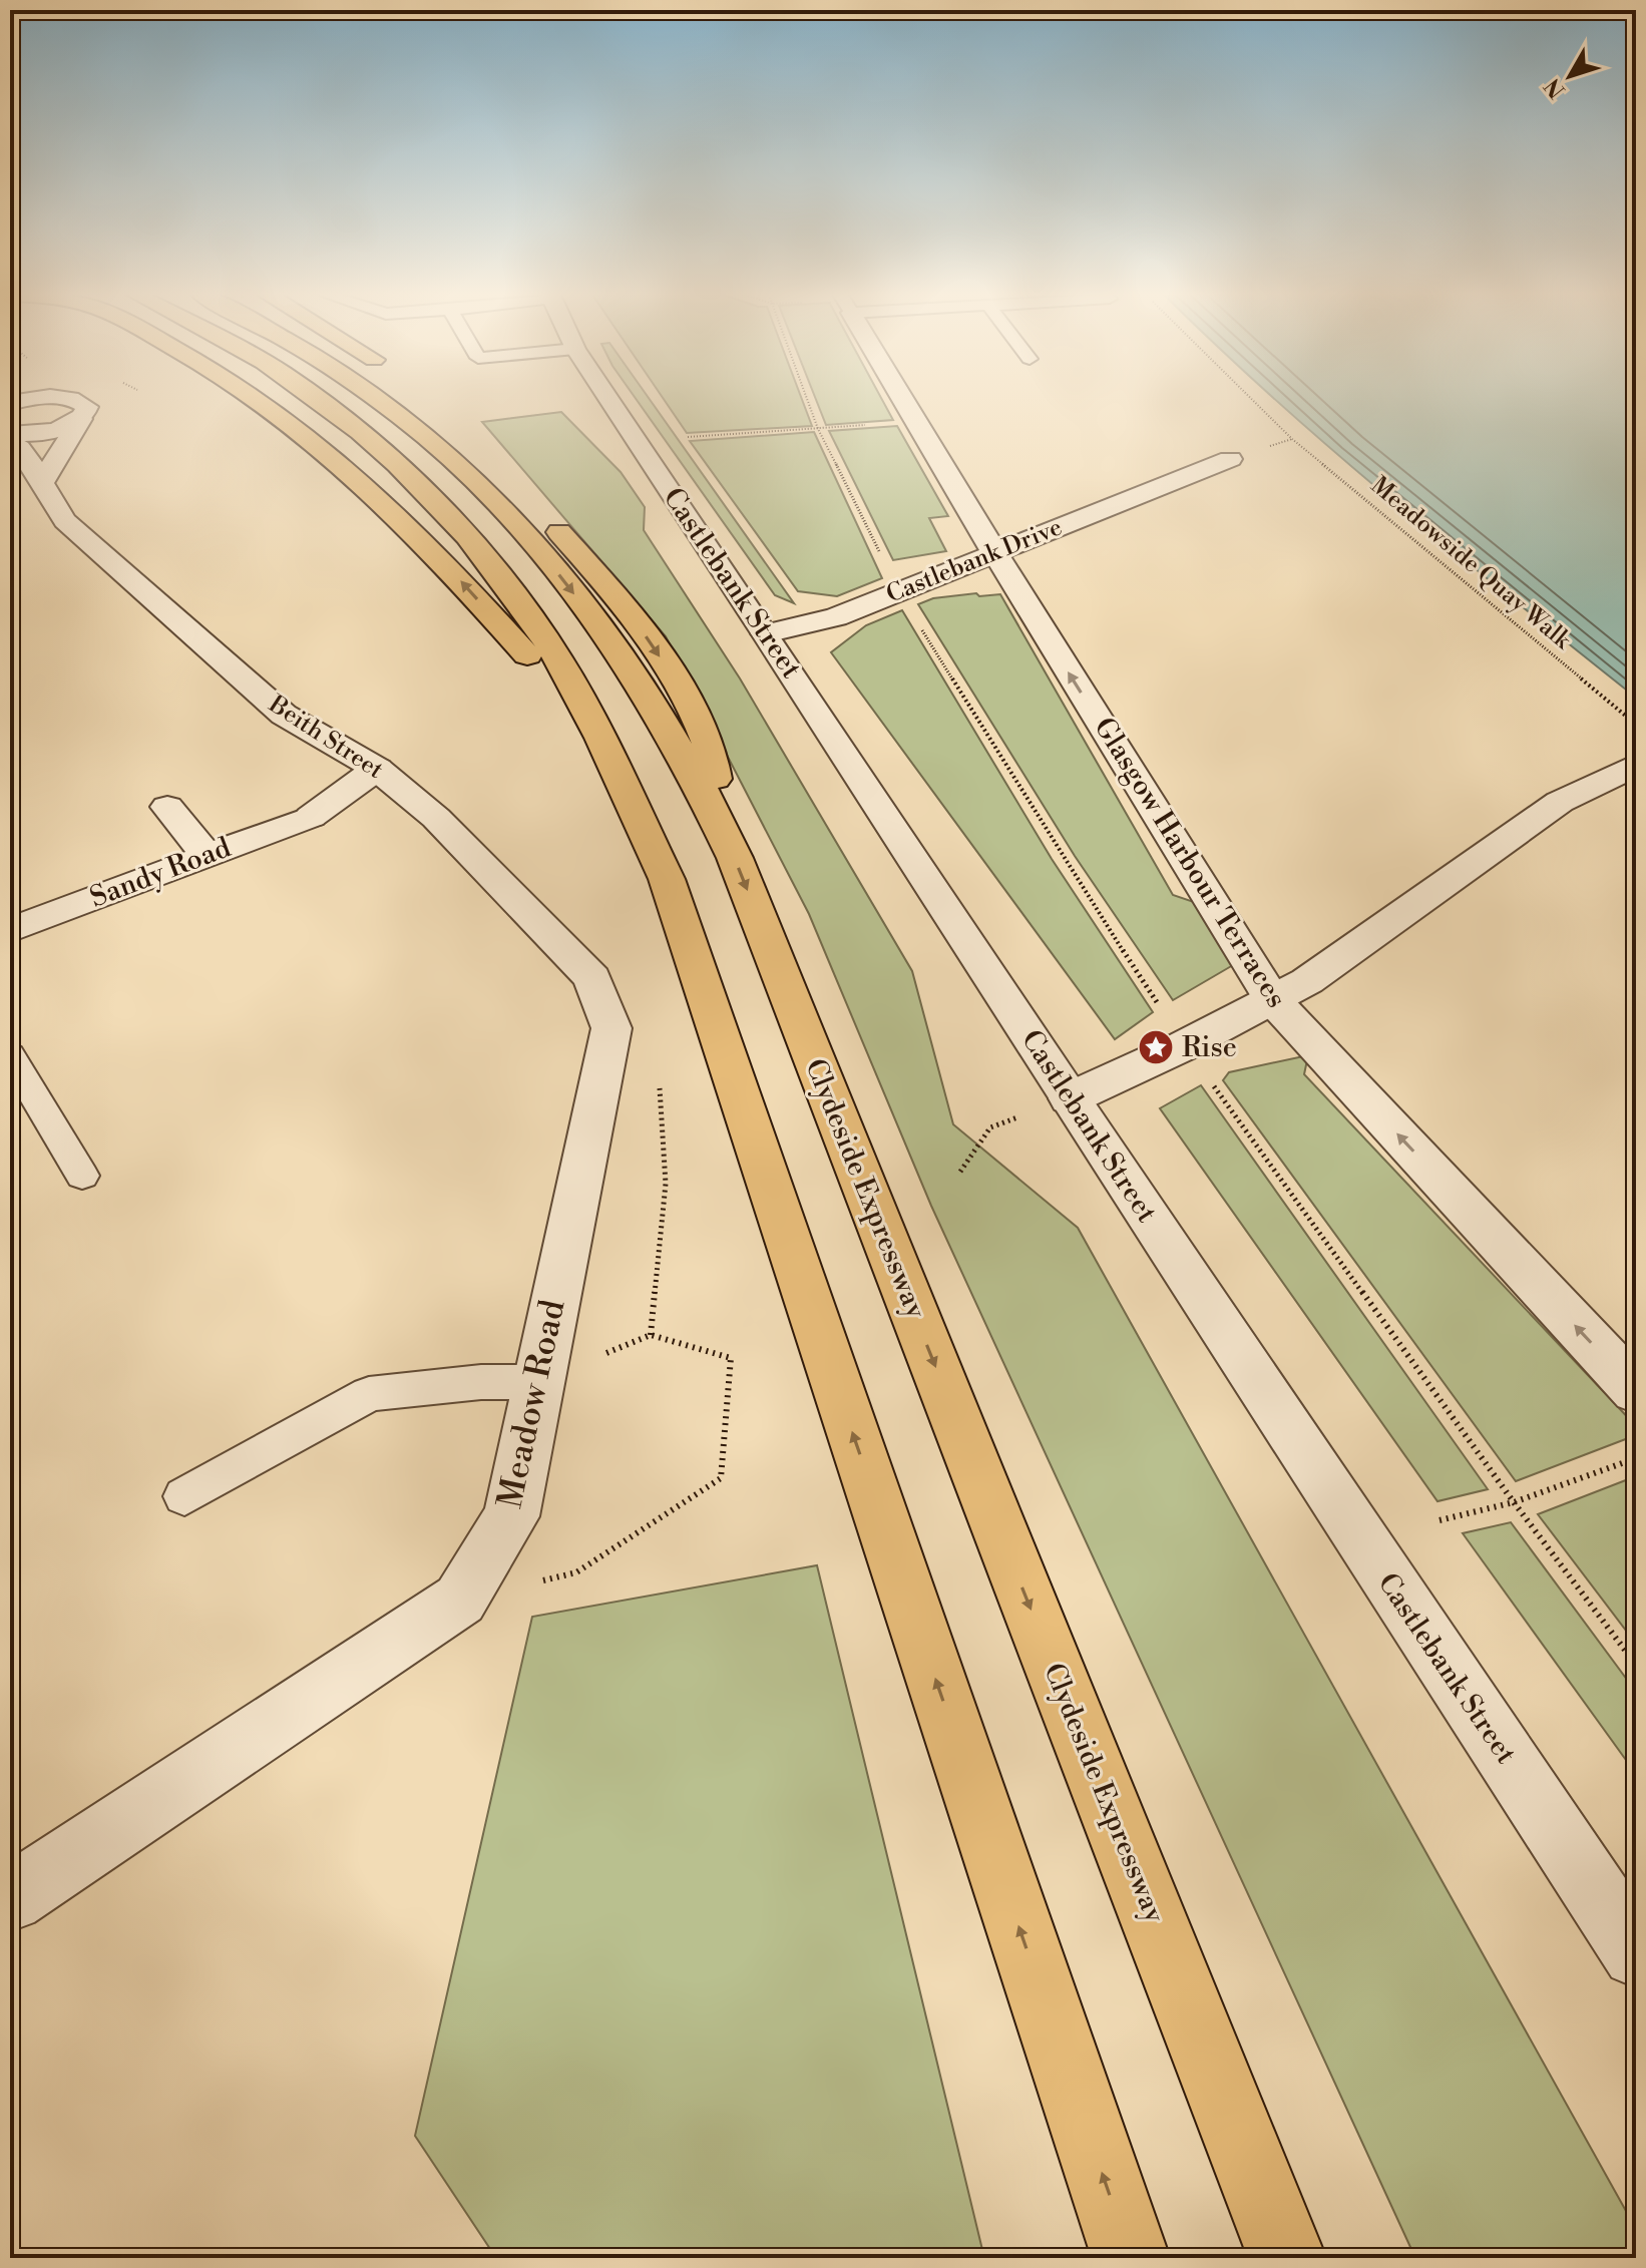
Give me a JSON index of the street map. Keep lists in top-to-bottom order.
{
  "streets": {
    "main road": ["Clydeside Expressway"],
    "street": [
      "Castlebank Drive",
      "Castlebank Street",
      "Beith Street",
      "Glasgow Harbour Terraces",
      "Sandy Road",
      "Meadow Road"
    ],
    "path": ["Meadowside Quay Walk"]
  },
  "crossings": [
    ["Castlebank Drive", "Castlebank Street"],
    ["Castlebank Drive", "Glasgow Harbour Terraces"],
    ["Beith Street", "Sandy Road"],
    ["Beith Street", "Meadow Road"]
  ],
  "one_way": ["Glasgow Harbour Terraces"],
  "places": {
    "place": ["Rise"]
  },
  "north": "bottom left"
}
